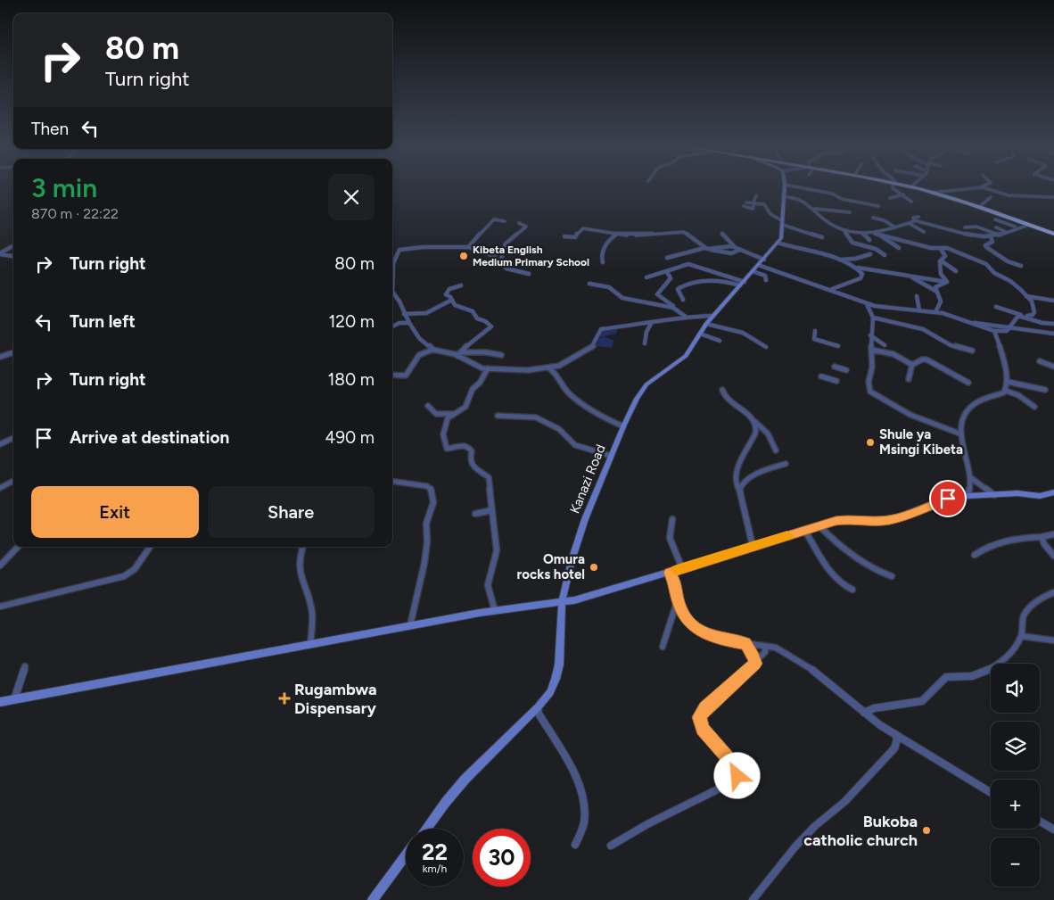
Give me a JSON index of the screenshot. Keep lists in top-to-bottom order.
{
  "streets": {
    "main road": ["Kanazi Road"]
  },
  "places": {
    "other": [
      "Kibeta English Medium Primary School",
      "Shule ya Msingi Kibeta",
      "Omura rocks hotel",
      "Bukoba catholic church"
    ],
    "health": ["Rugambwa Dispensary"]
  },
  "page": {
    "turn": ["80 m", "Turn right"],
    "then": "Then",
    "heading": ["3 min", "870 m · 22:22"],
    "list": [
      {
        "name": "Turn right",
        "value": "80 m"
      },
      {
        "name": "Turn left",
        "value": "120 m"
      },
      {
        "name": "Turn right",
        "value": "180 m"
      },
      {
        "name": "Arrive at destination",
        "value": "490 m"
      }
    ],
    "buttons": ["Exit", "Share"],
    "map_buttons": ["+", "−"],
    "speed": "22 km/h",
    "limit": "30"
  }
}
